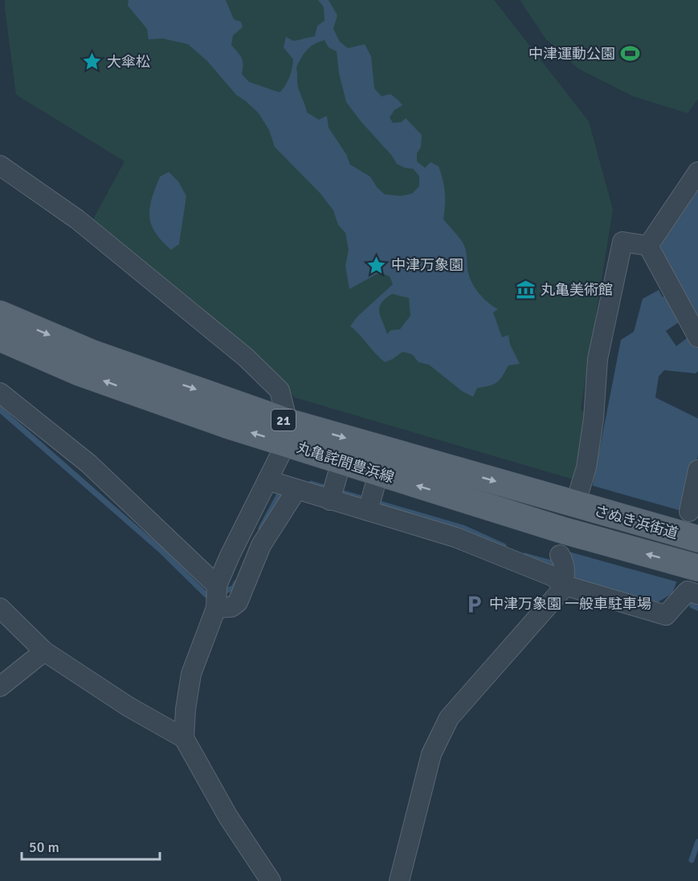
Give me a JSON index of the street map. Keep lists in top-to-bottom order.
{
  "streets": {
    "main road": ["21", "丸亀詫間豊浜線", "さぬき浜街道"]
  },
  "crossings": [
    ["丸亀詫間豊浜線", "さぬき浜街道"]
  ],
  "places": {
    "sports": ["中津運動公園"],
    "place": ["大傘松", "中津万象園"],
    "museum": ["丸亀美術館"],
    "parking": ["中津万象園 一般車駐車場"]
  },
  "scale_bar": "50 m"
}
